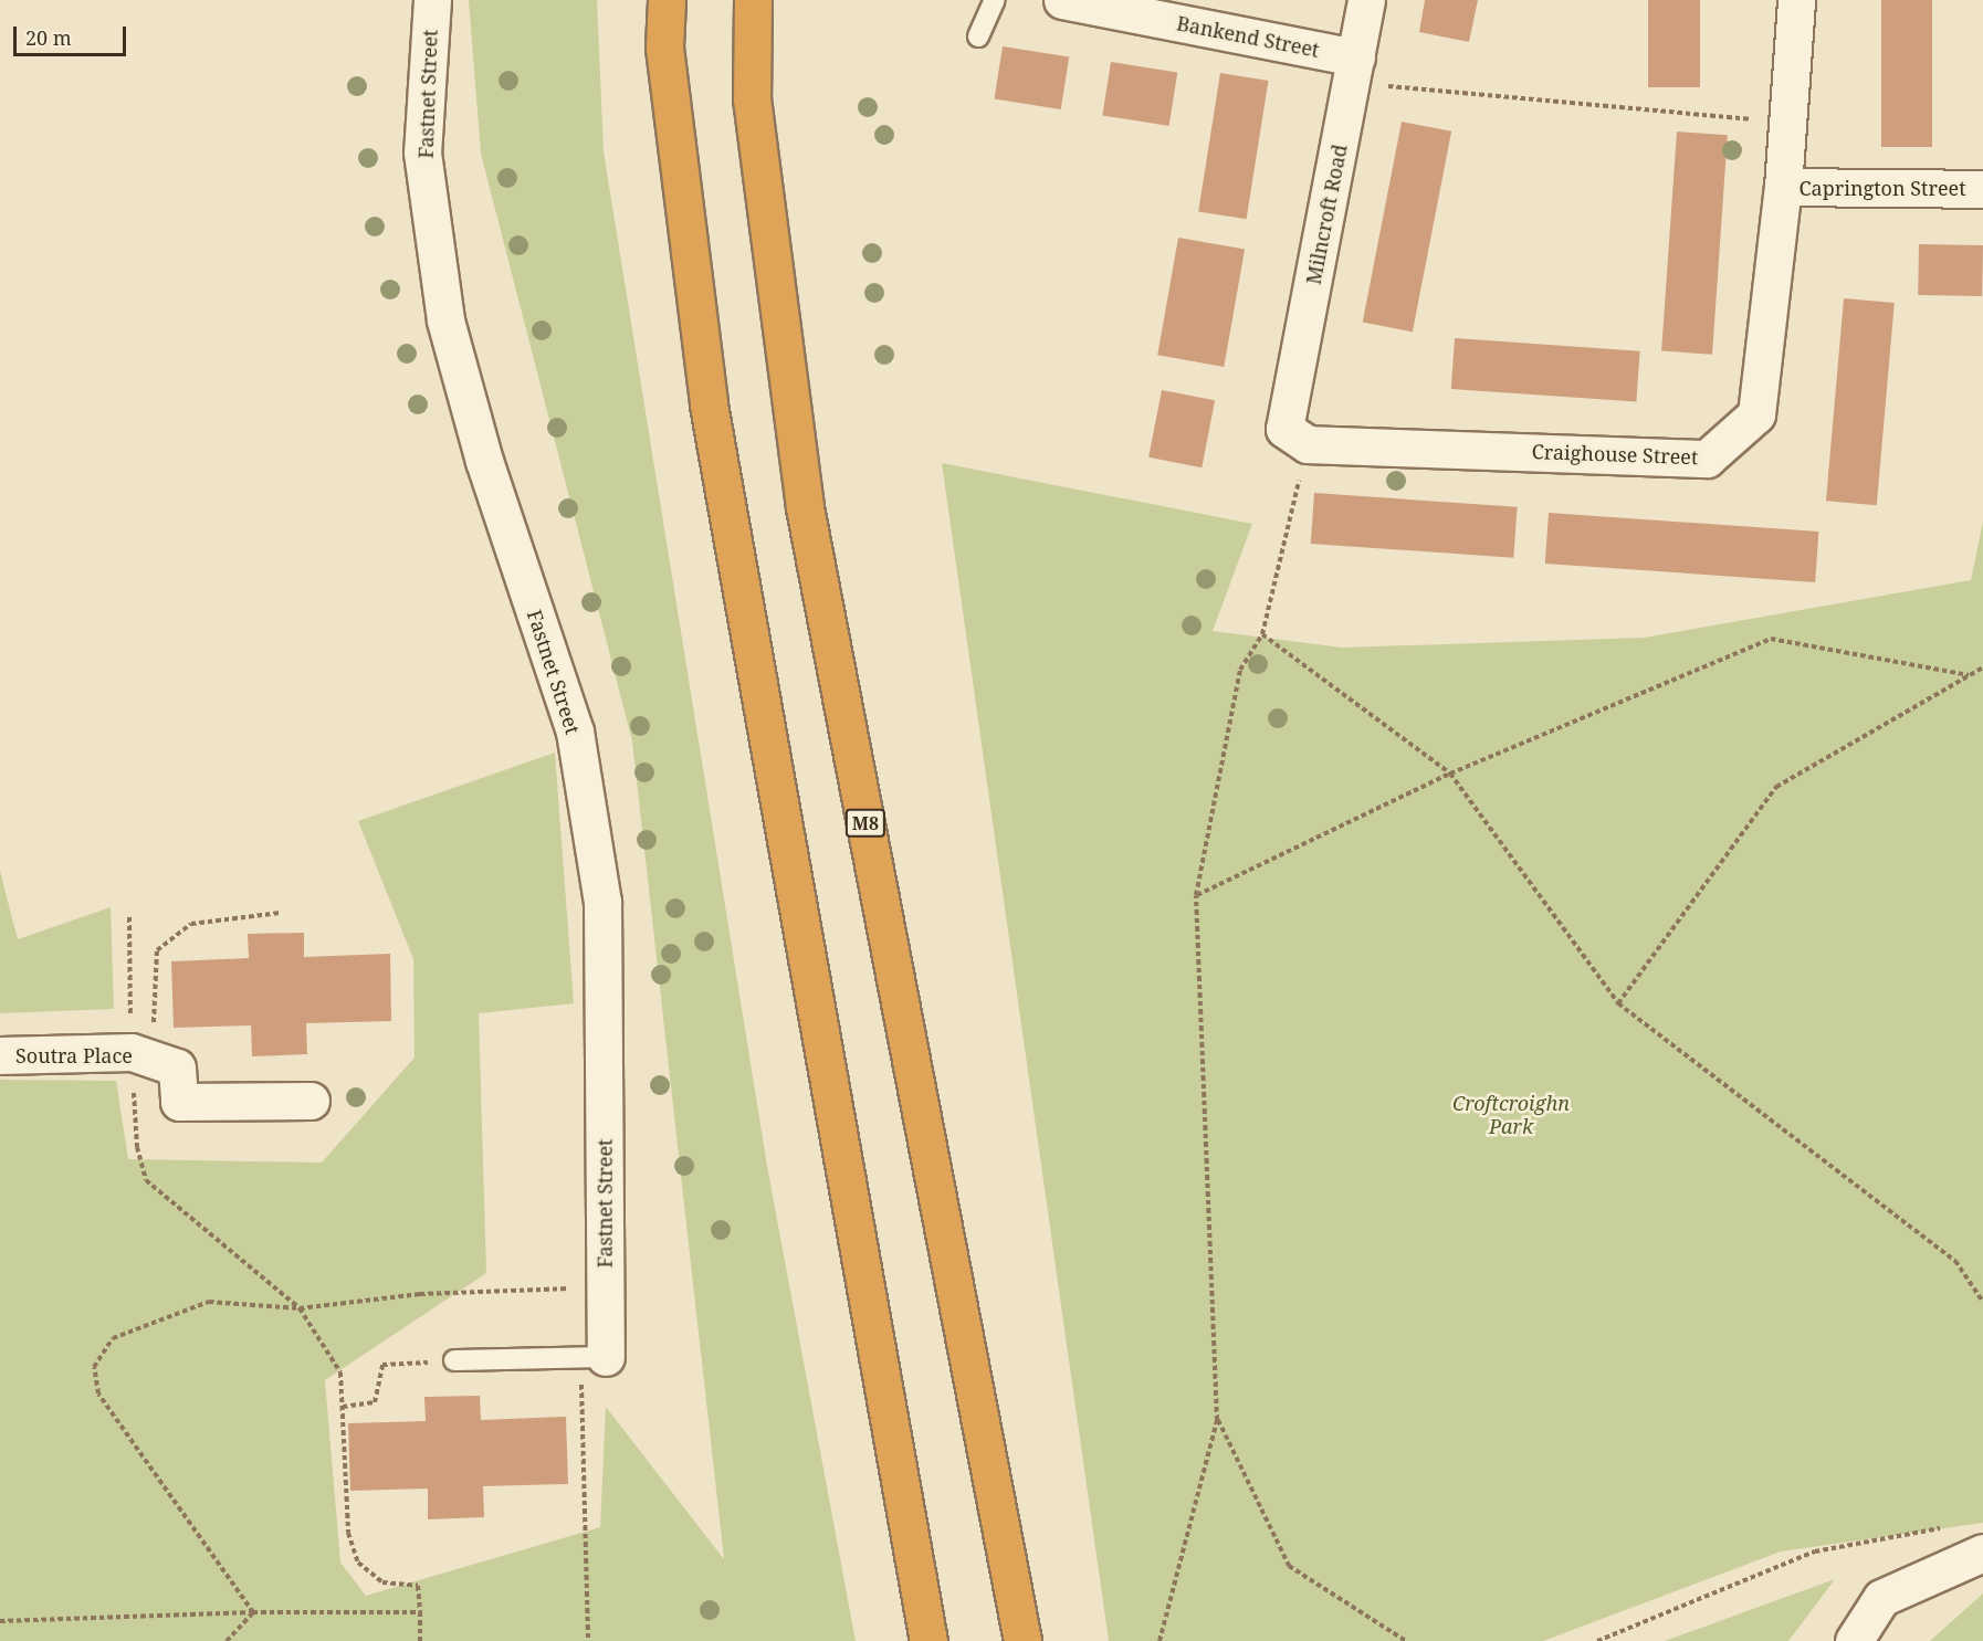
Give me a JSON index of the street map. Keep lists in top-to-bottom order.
{
  "streets": {
    "highway": ["M8"],
    "street": [
      "Bankend Street",
      "Fastnet Street",
      "Caprington Street",
      "Milncroft Road",
      "Craighouse Street",
      "Soutra Place"
    ]
  },
  "crossings": [
    ["Bankend Street", "Milncroft Road"],
    ["Caprington Street", "Craighouse Street"],
    ["Milncroft Road", "Craighouse Street"]
  ],
  "parks": ["Croftcroighn Park"],
  "scale_bar": "20 m"
}
